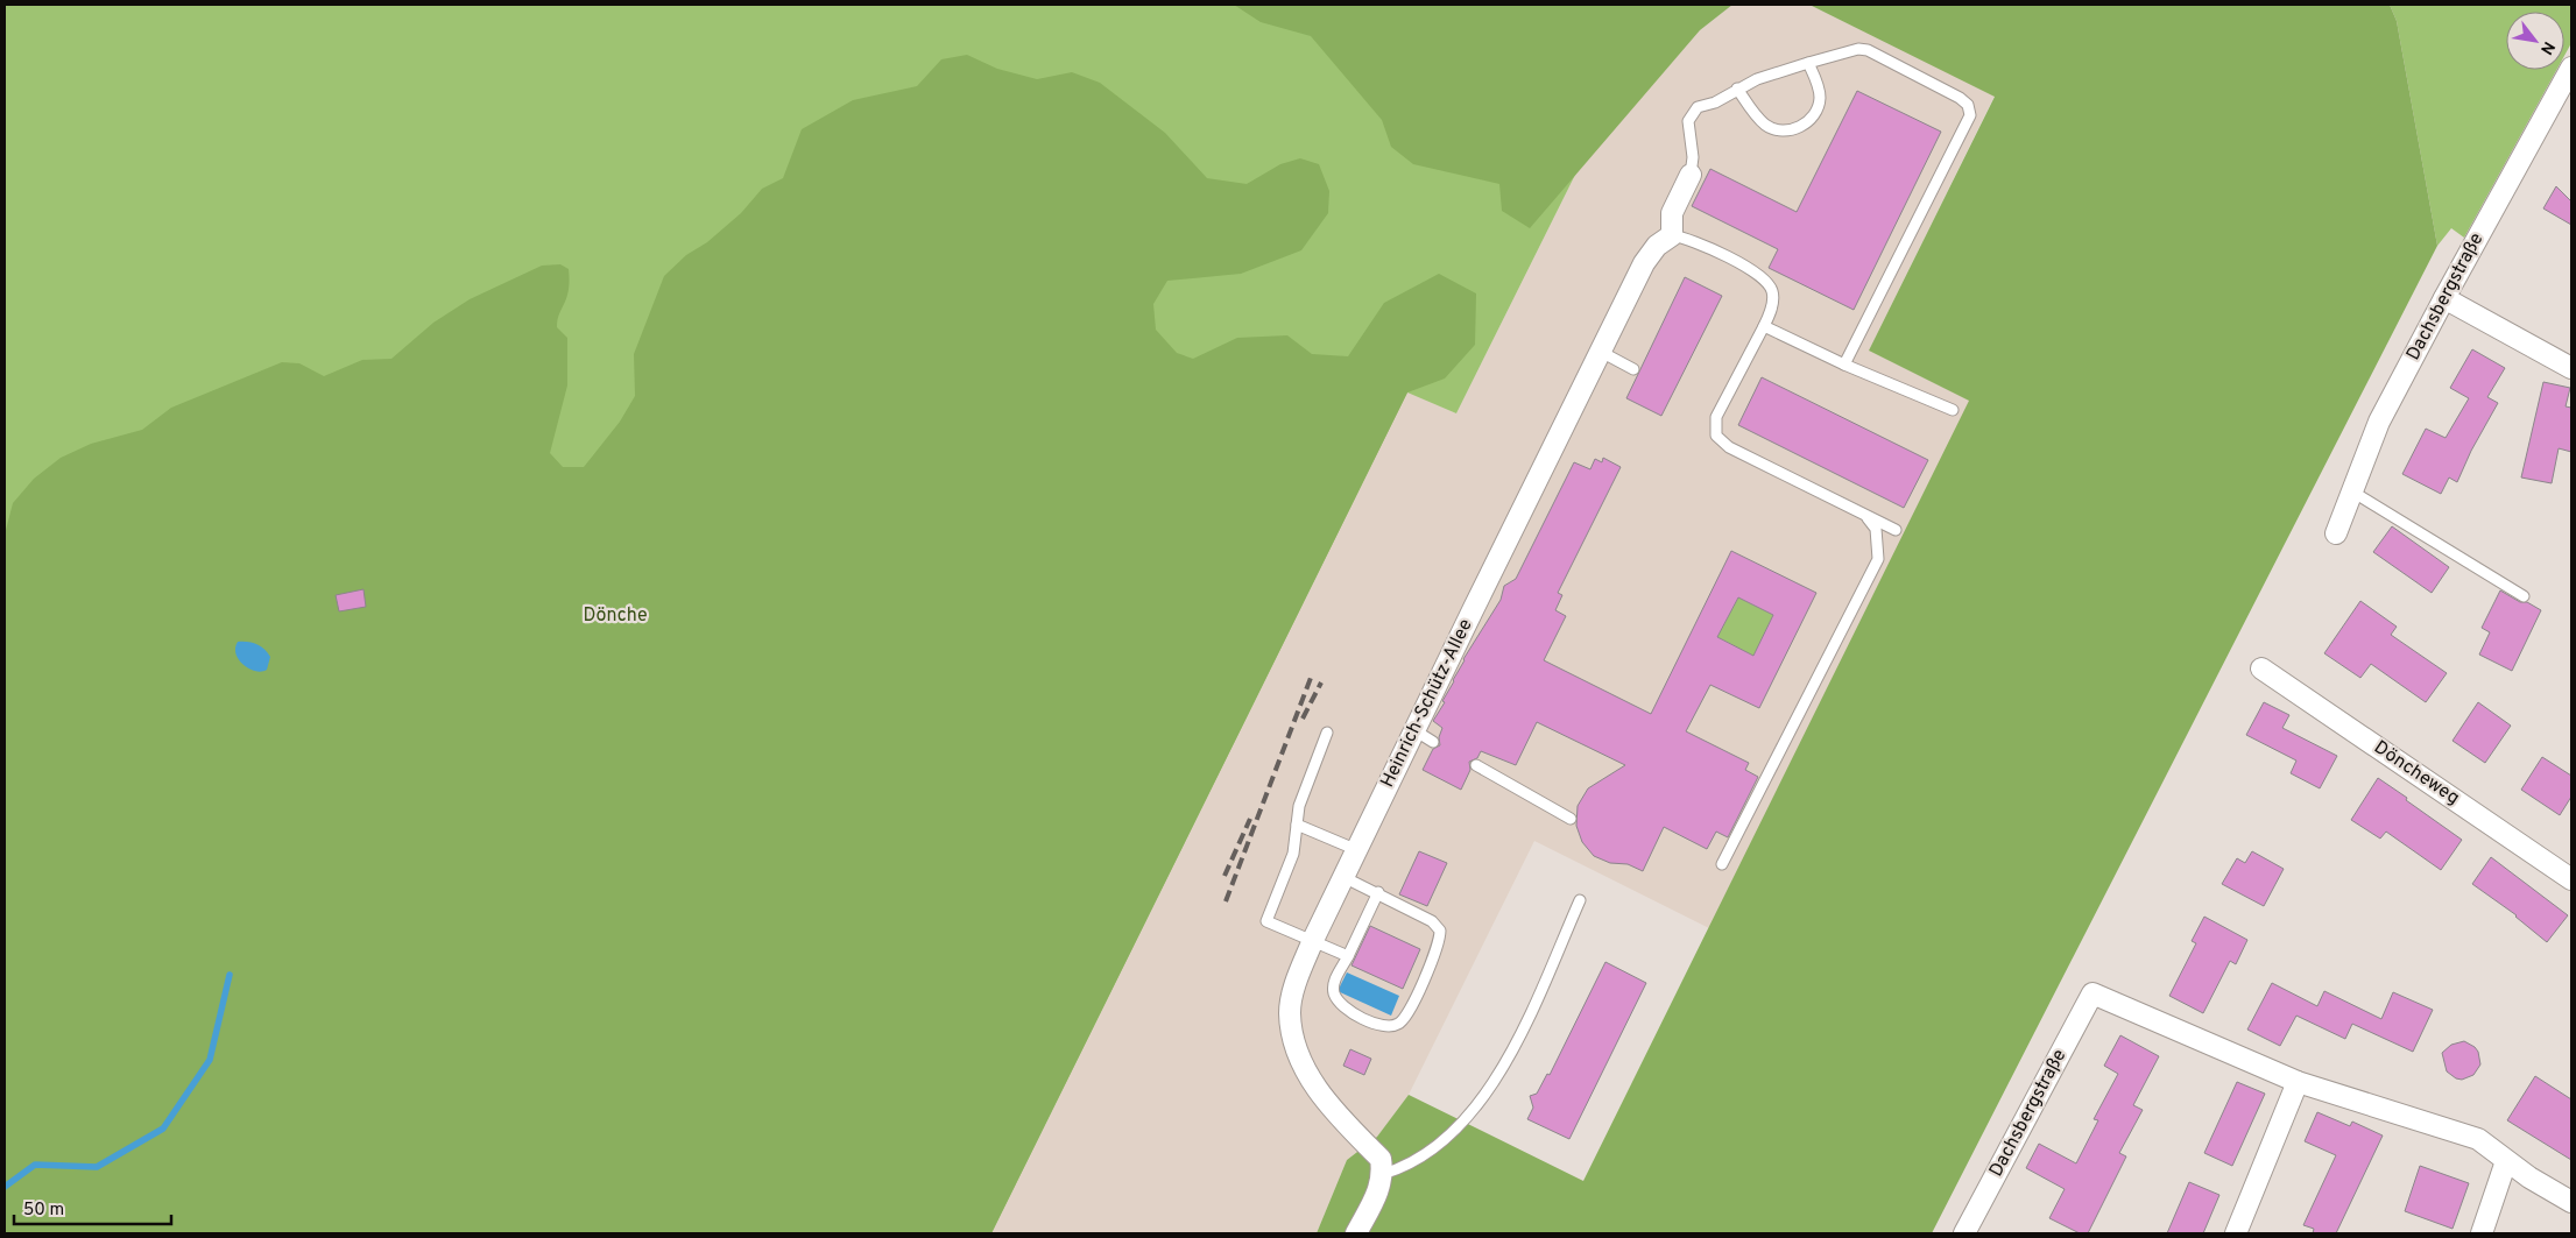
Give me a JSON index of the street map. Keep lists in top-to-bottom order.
{
  "streets": {
    "street": ["Dachsbergstraße", "Heinrich-Schütz-Allee", "Döncheweg"]
  },
  "parks": ["Dönche"],
  "scale_bar": "50 m",
  "north": "bottom right"
}
